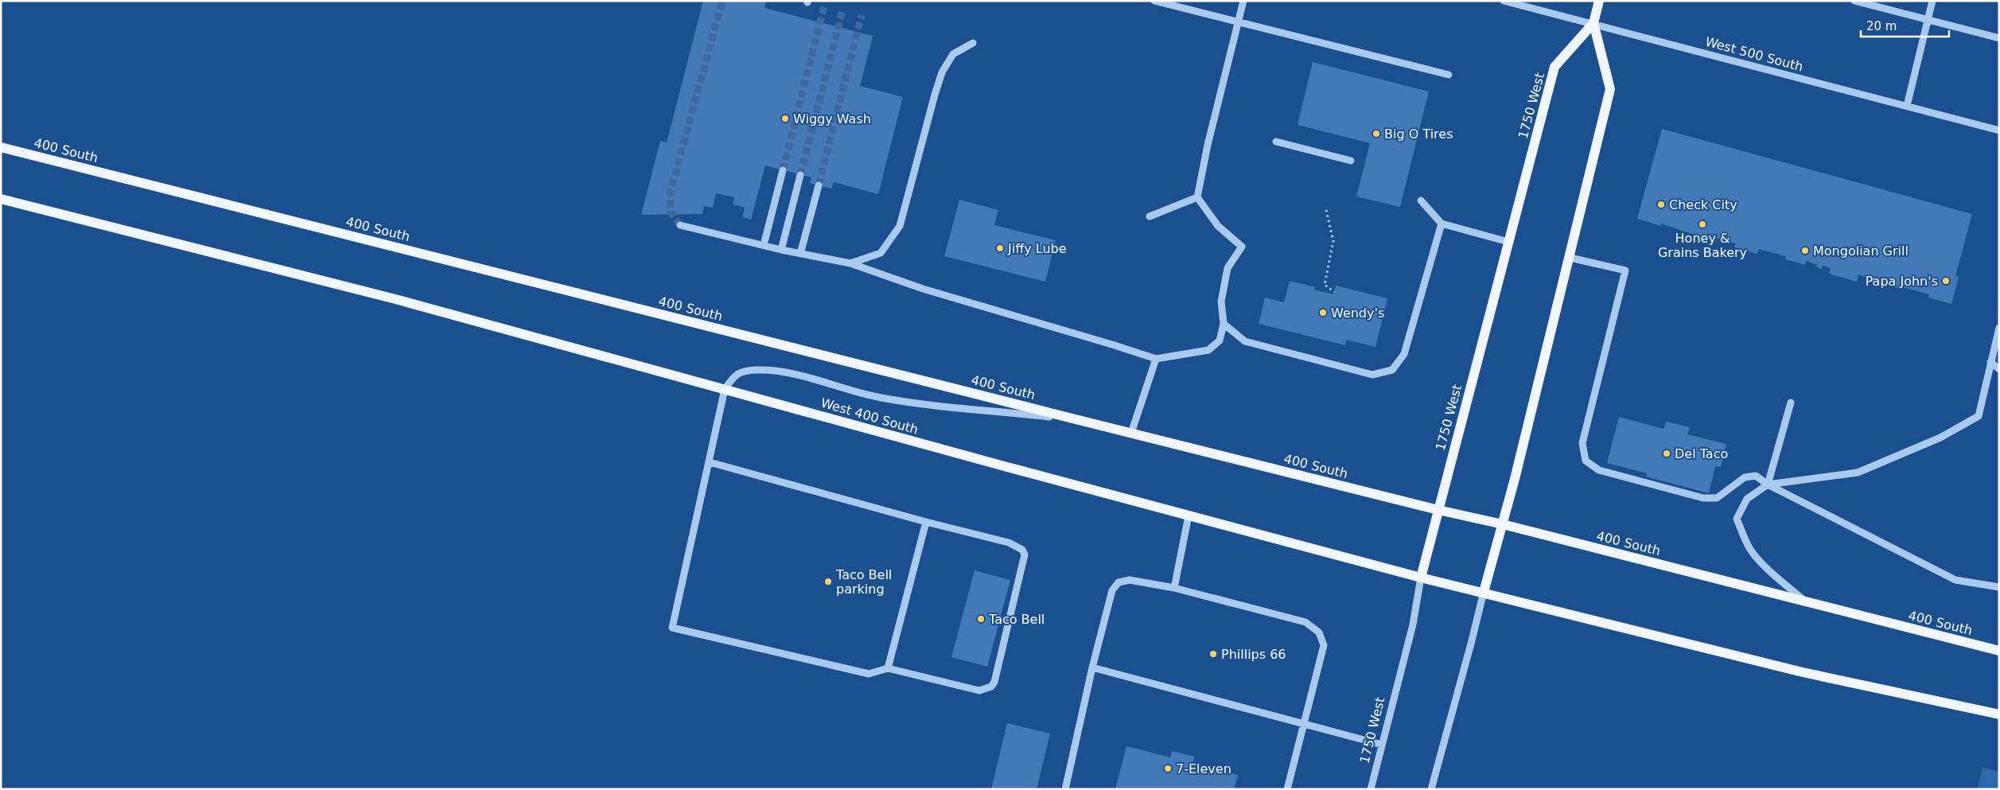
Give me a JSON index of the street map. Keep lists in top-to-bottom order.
{
  "streets": {
    "main road": ["1750 West", "400 South", "West 400 South"],
    "street": ["West 500 South"]
  },
  "crossings": [
    ["West 500 South", "1750 West"],
    ["1750 West", "400 South"]
  ],
  "places": [
    "Wiggy Wash",
    "Big O Tires",
    "Check City",
    "Honey & Grains Bakery",
    "Jiffy Lube",
    "Mongolian Grill",
    "Papa John's",
    "Wendy's",
    "Del Taco",
    "Taco Bell parking",
    "Taco Bell",
    "Phillips 66",
    "7-Eleven"
  ],
  "scale_bar": "20 m"
}
